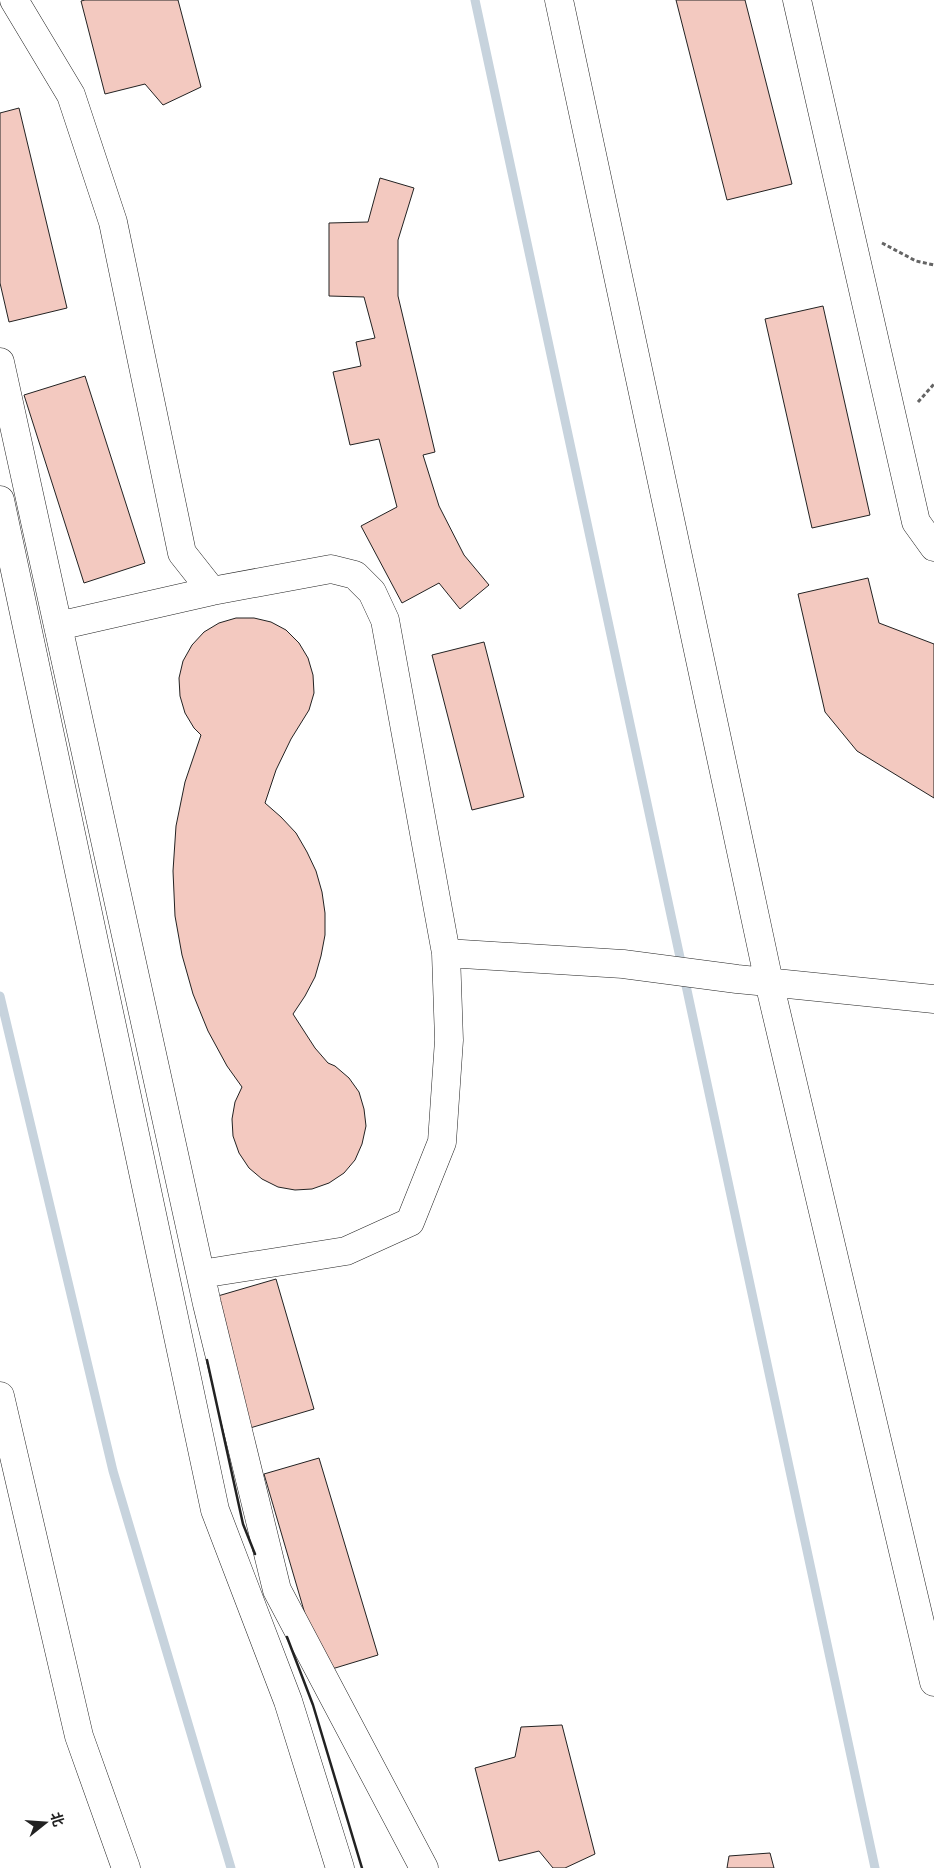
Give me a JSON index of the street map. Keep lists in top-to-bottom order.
{
  "north": "right"
}
